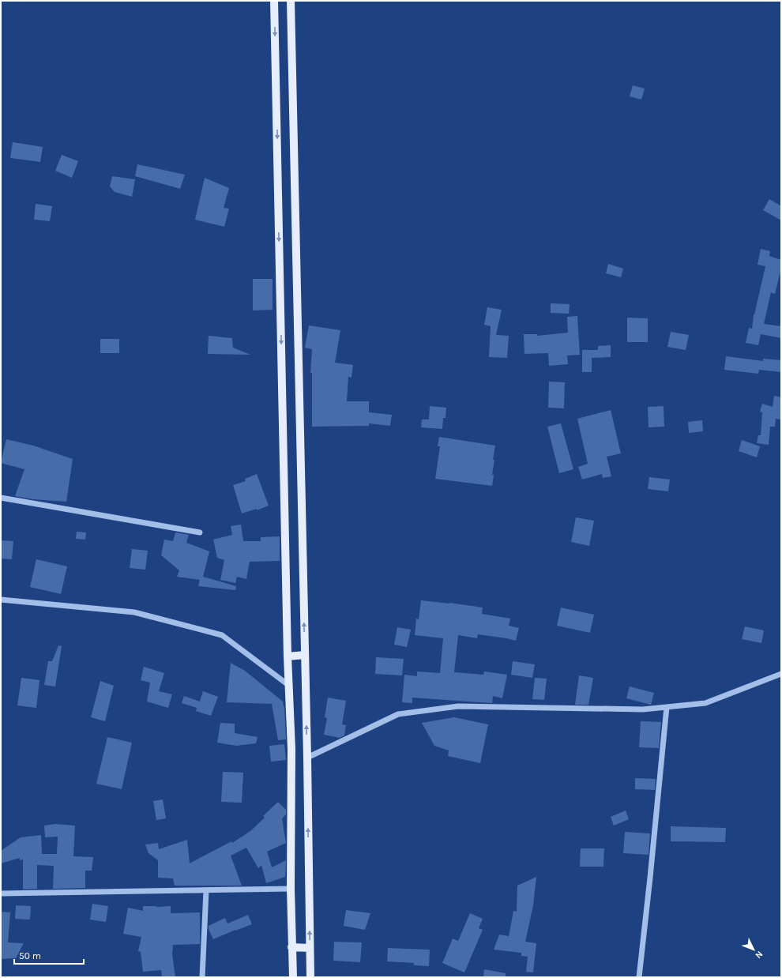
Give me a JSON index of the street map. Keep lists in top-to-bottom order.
{
  "scale_bar": "50 m",
  "north": "bottom right"
}
